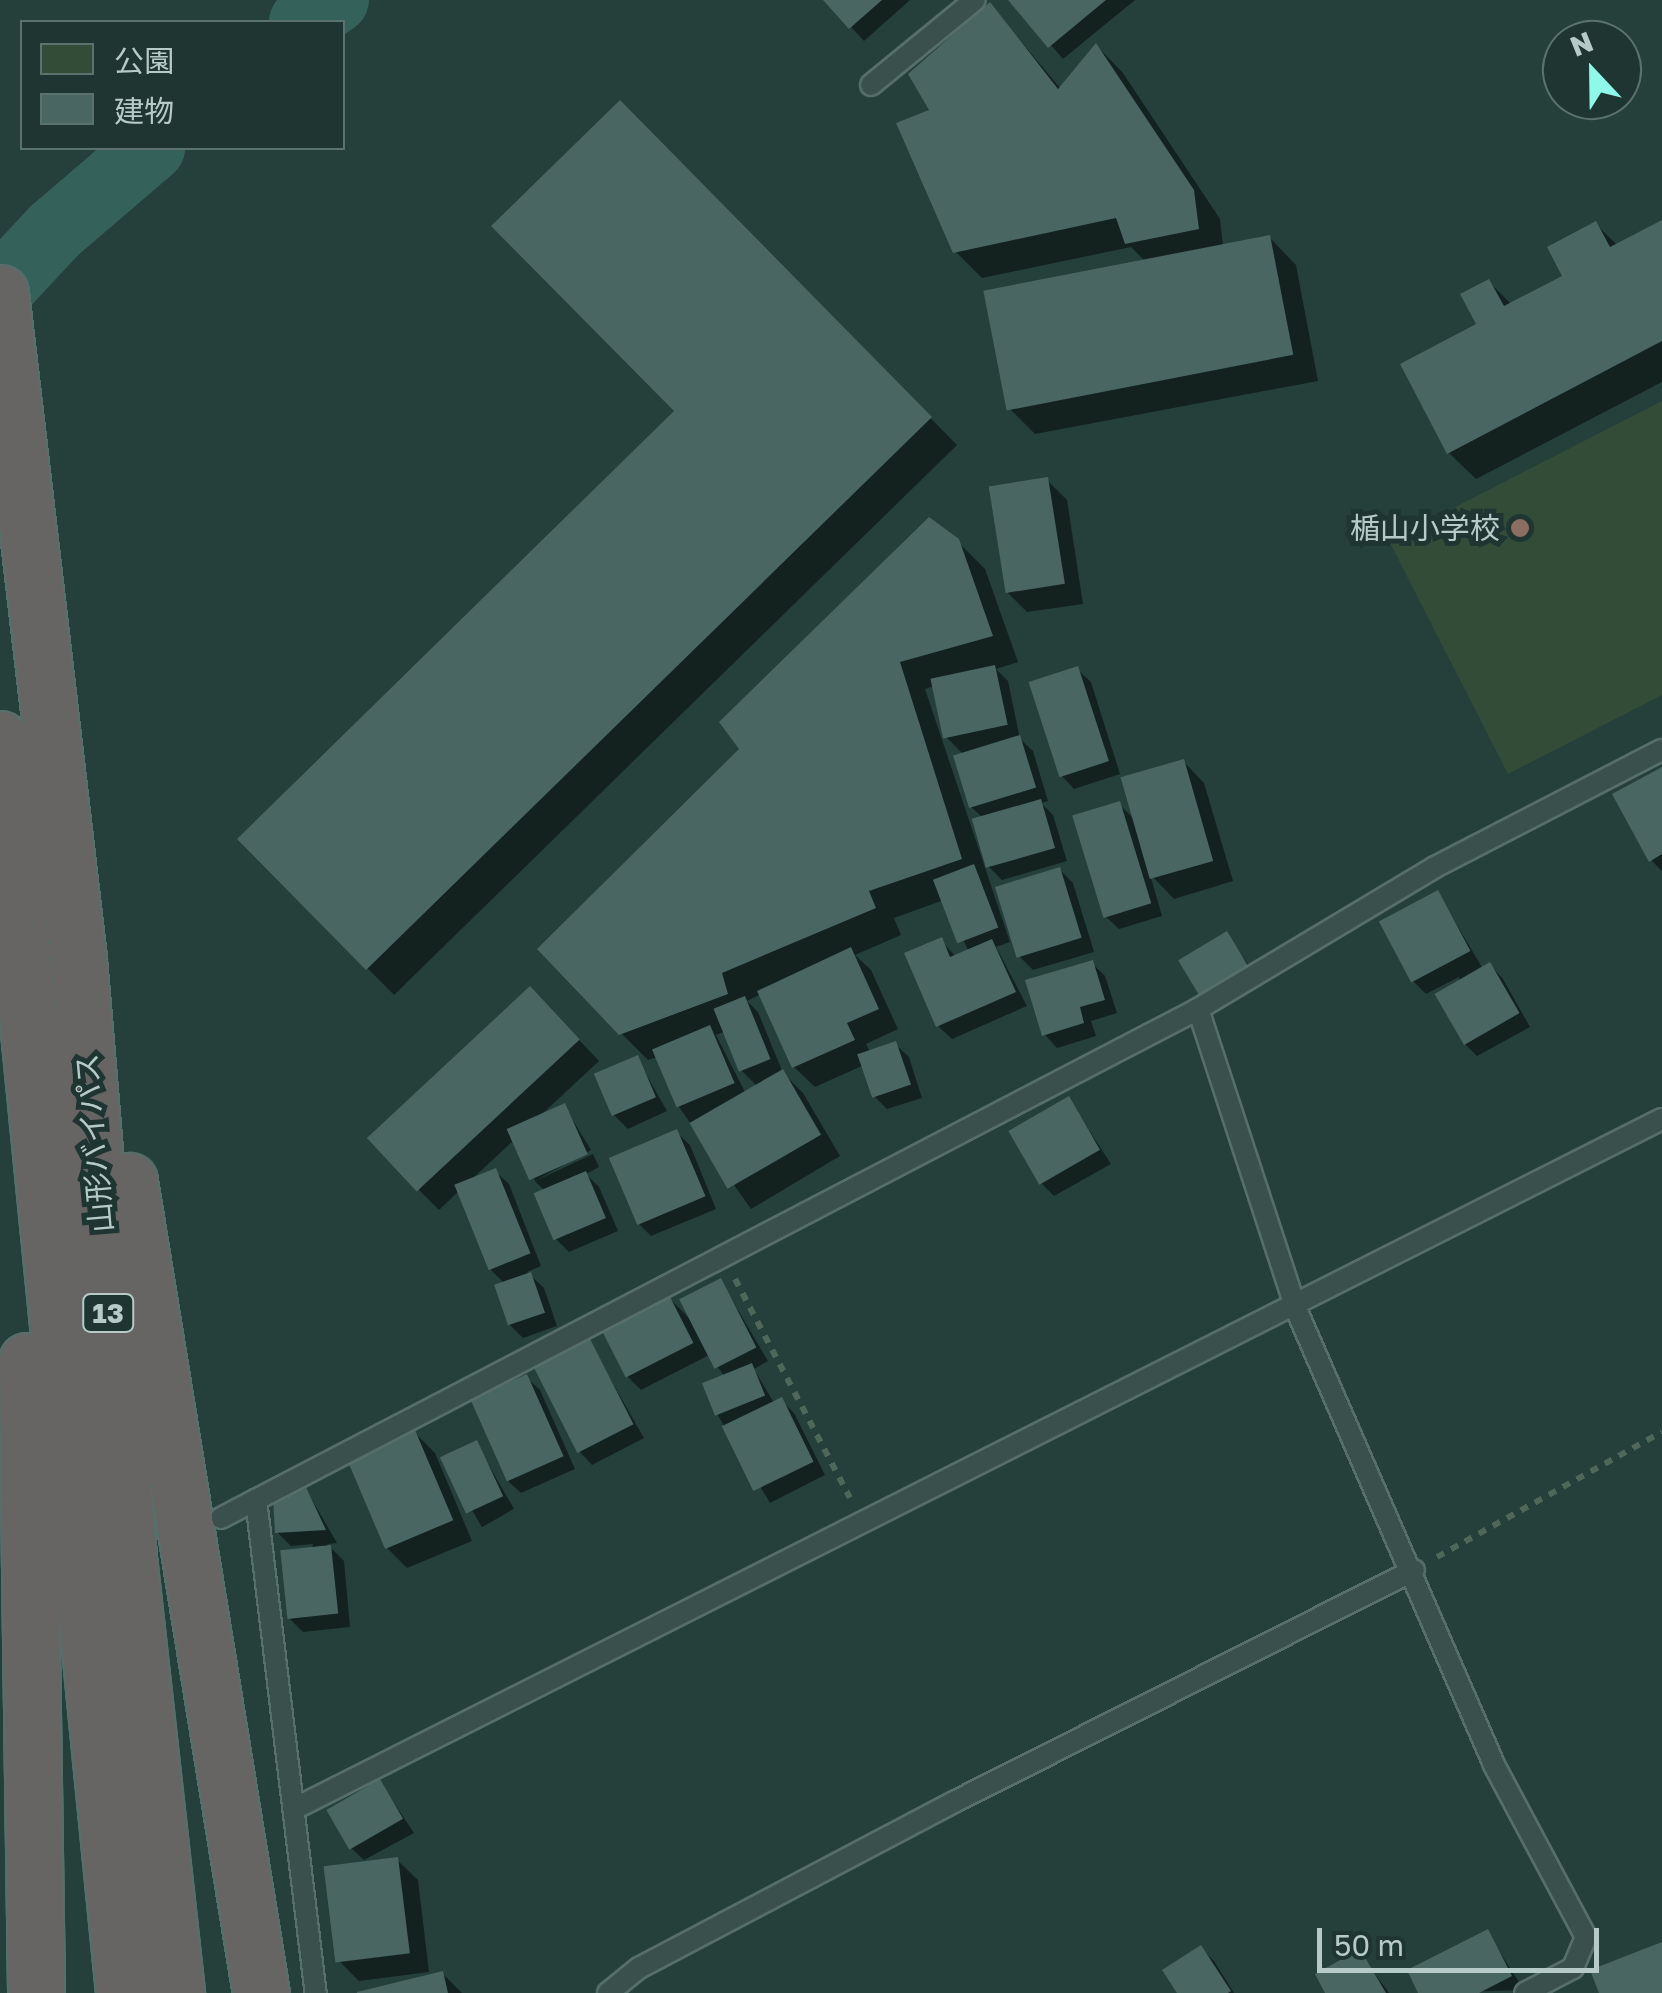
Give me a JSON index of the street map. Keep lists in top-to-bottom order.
{
  "streets": {
    "highway": ["山形バイパス", "13"]
  },
  "places": ["楯山小学校"],
  "legend": ["公園", "建物"],
  "scale_bar": "50 m",
  "north": "top"
}
